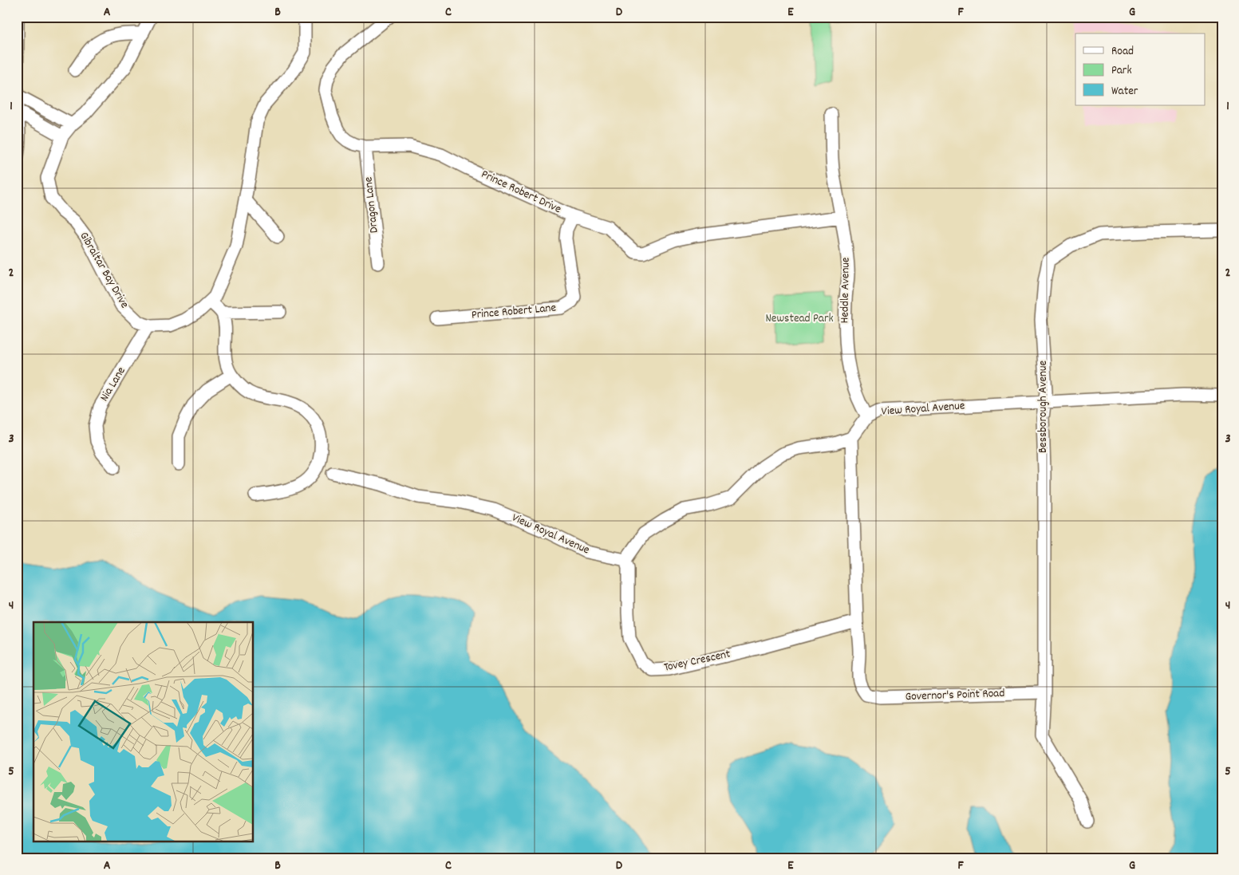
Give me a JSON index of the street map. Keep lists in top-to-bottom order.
{
  "streets": {
    "street": [
      "Prince Robert Drive",
      "Dragon Lane",
      "Gibraltar Bay Drive",
      "Heddle Avenue",
      "Prince Robert Lane",
      "Nia Lane",
      "Bessborough Avenue",
      "View Royal Avenue",
      "Tovey Crescent",
      "Governor's Point Road"
    ]
  },
  "crossings": [
    ["Prince Robert Drive", "Dragon Lane"],
    ["Prince Robert Drive", "Heddle Avenue"],
    ["Prince Robert Drive", "Prince Robert Lane"],
    ["Gibraltar Bay Drive", "Nia Lane"],
    ["Heddle Avenue", "View Royal Avenue"],
    ["Bessborough Avenue", "View Royal Avenue"],
    ["Bessborough Avenue", "Governor's Point Road"],
    ["View Royal Avenue", "Tovey Crescent"],
    ["Tovey Crescent", "Governor's Point Road"]
  ],
  "parks": ["Newstead Park"],
  "legend": ["Road", "Park", "Water"],
  "grid": {
    "columns": [
      "A",
      "B",
      "C",
      "D",
      "E",
      "F",
      "G"
    ],
    "rows": [
      "1",
      "2",
      "3",
      "4",
      "5"
    ]
  }
}
